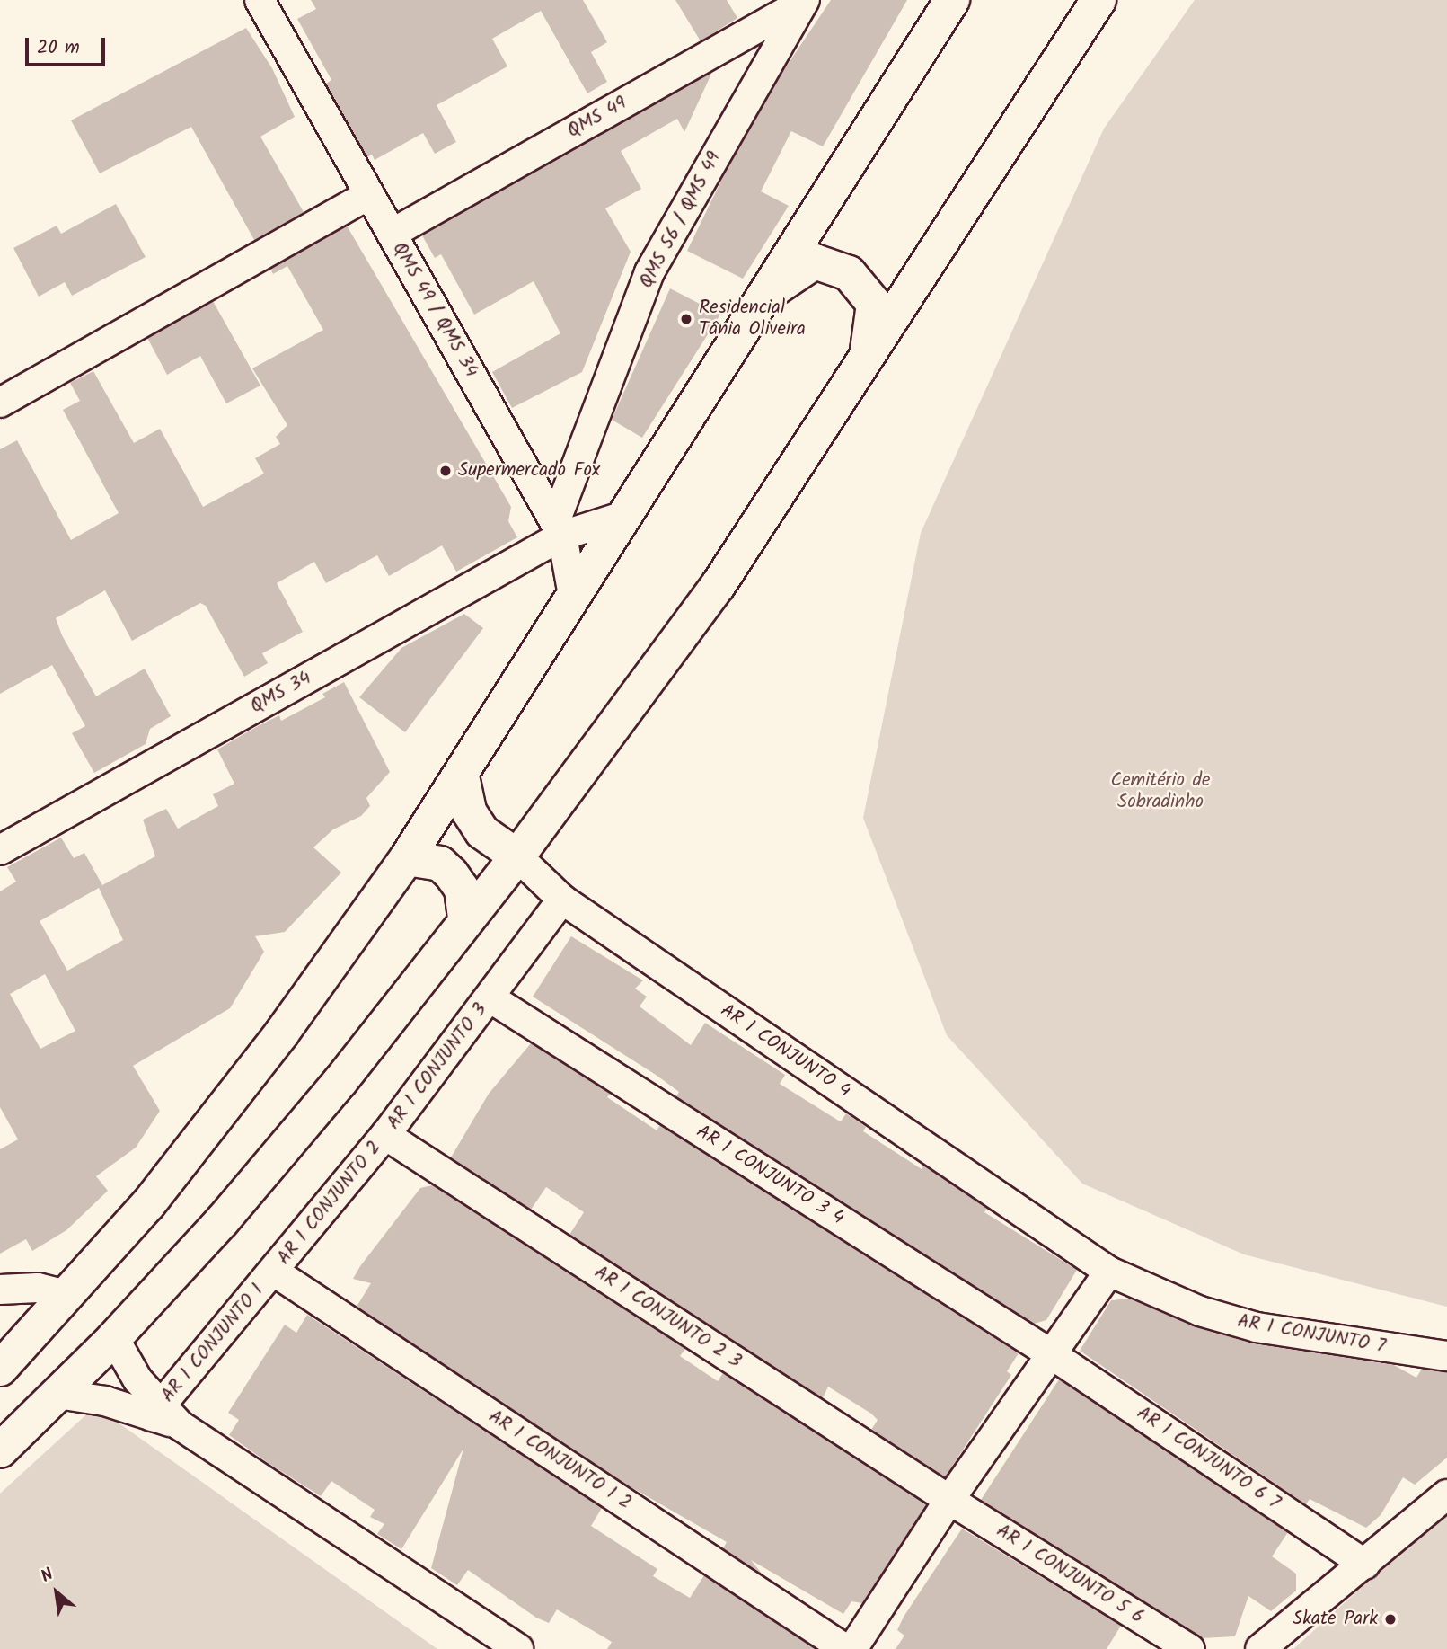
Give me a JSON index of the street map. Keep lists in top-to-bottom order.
{
  "streets": {
    "street": [
      "QMS 49",
      "QMS 56 / QMS 49",
      "QMS 49 / QMS 34",
      "QMS 34",
      "AR 1 CONJUNTO 4",
      "AR 1 CONJUNTO 3",
      "AR 1 CONJUNTO 3 4",
      "AR 1 CONJUNTO 2",
      "AR 1 CONJUNTO 2 3",
      "AR 1 CONJUNTO 7",
      "AR 1 CONJUNTO 1",
      "AR 1 CONJUNTO 6 7",
      "AR 1 CONJUNTO 1 2",
      "AR 1 CONJUNTO 5 6"
    ]
  },
  "crossings": [
    ["QMS 49", "QMS 56 / QMS 49"],
    ["QMS 49", "QMS 49 / QMS 34"],
    ["QMS 56 / QMS 49", "QMS 49 / QMS 34"],
    ["QMS 56 / QMS 49", "QMS 34"],
    ["QMS 49 / QMS 34", "QMS 34"],
    ["AR 1 CONJUNTO 4", "AR 1 CONJUNTO 7"],
    ["AR 1 CONJUNTO 3", "AR 1 CONJUNTO 3 4"],
    ["AR 1 CONJUNTO 3", "AR 1 CONJUNTO 2"],
    ["AR 1 CONJUNTO 3", "AR 1 CONJUNTO 2 3"],
    ["AR 1 CONJUNTO 3 4", "AR 1 CONJUNTO 6 7"],
    ["AR 1 CONJUNTO 2", "AR 1 CONJUNTO 2 3"],
    ["AR 1 CONJUNTO 2", "AR 1 CONJUNTO 1"],
    ["AR 1 CONJUNTO 2", "AR 1 CONJUNTO 1 2"],
    ["AR 1 CONJUNTO 2 3", "AR 1 CONJUNTO 5 6"],
    ["AR 1 CONJUNTO 1", "AR 1 CONJUNTO 1 2"]
  ],
  "parks": ["Cemitério de Sobradinho"],
  "places": ["Residencial Tânia Oliveira", "Supermercado Fox", "Skate Park"],
  "scale_bar": "20 m",
  "north": "top left"
}
